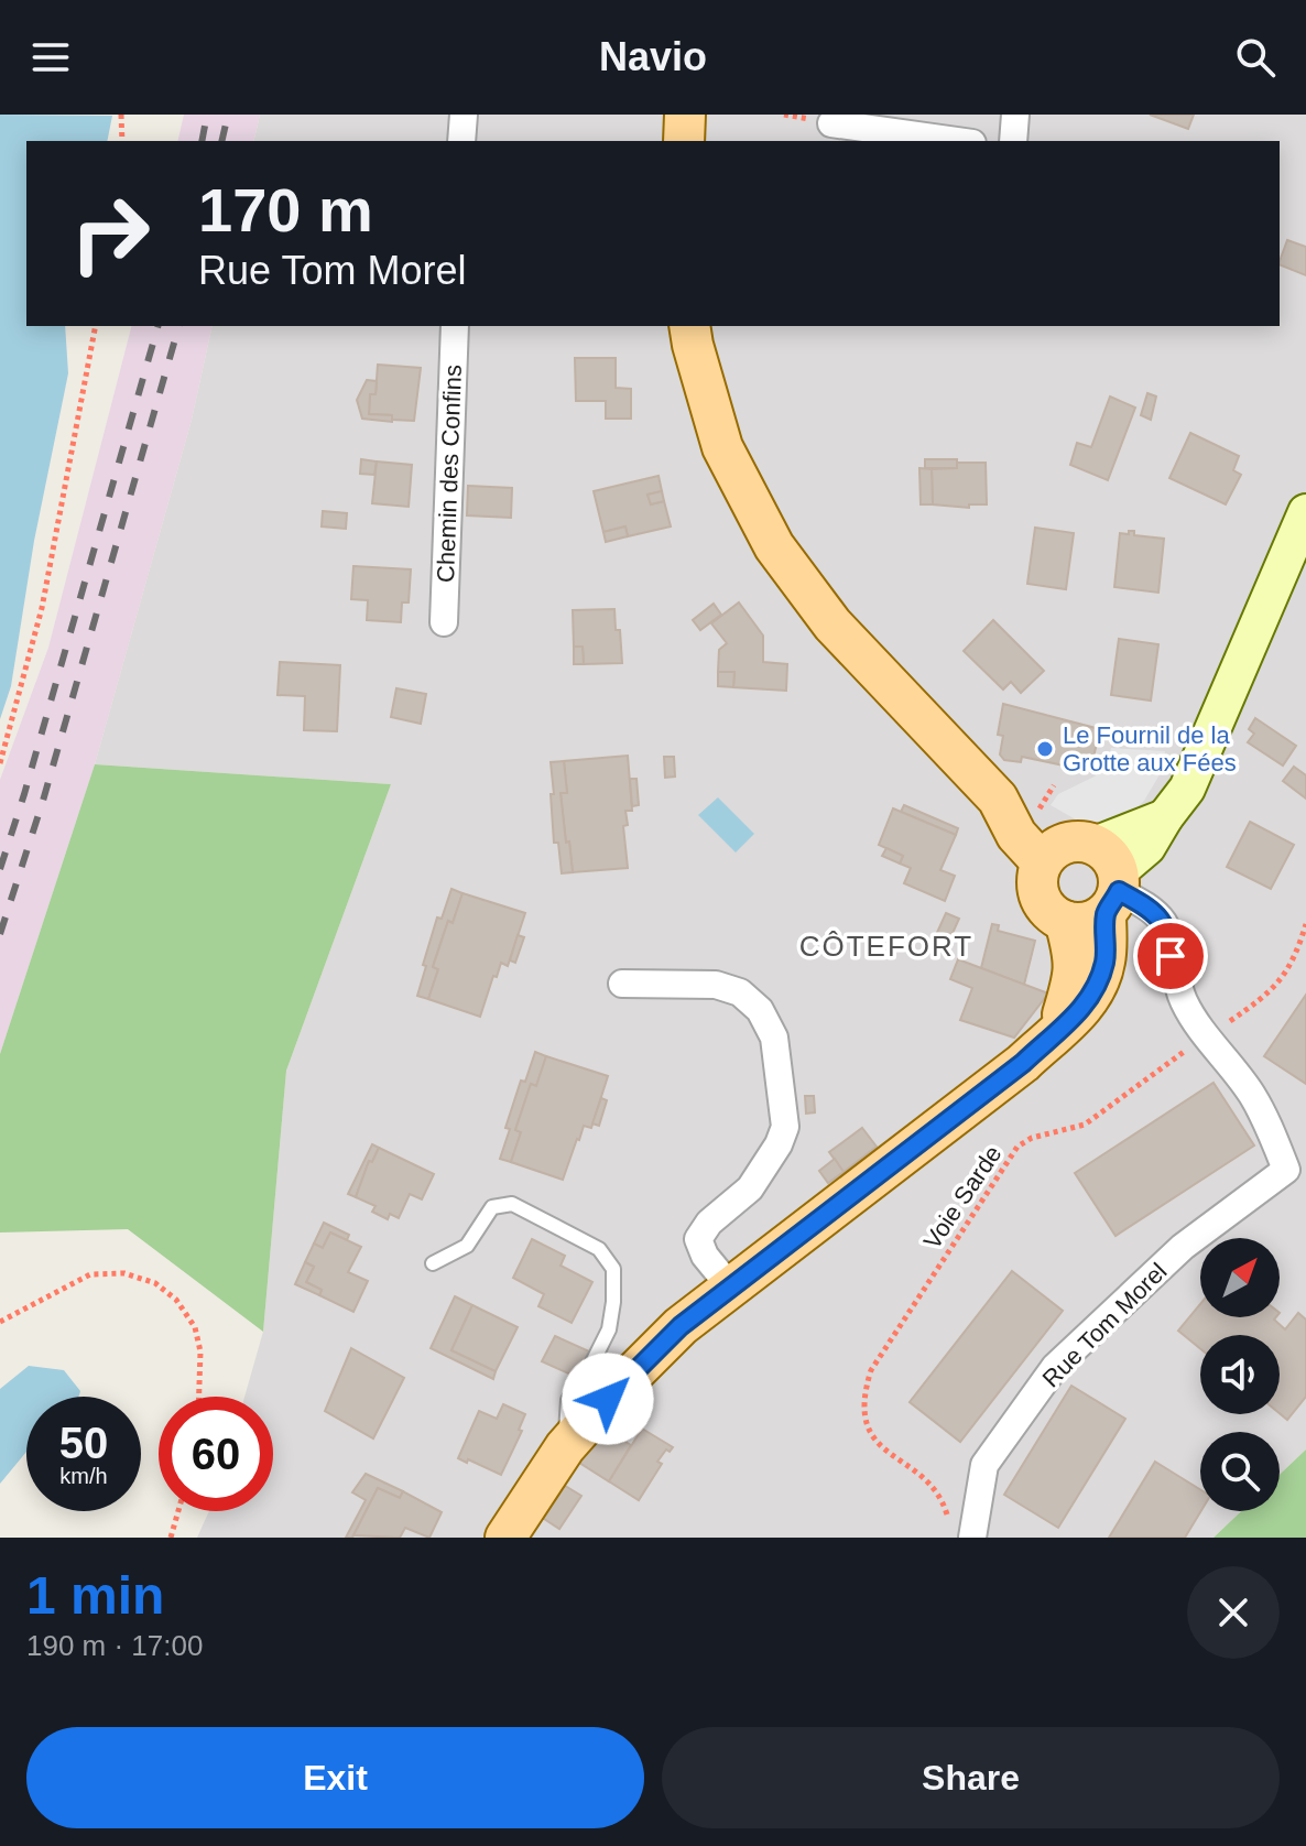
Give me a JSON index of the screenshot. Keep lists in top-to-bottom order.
{
  "streets": {
    "street": ["Chemin des Confins", "Rue Tom Morel"],
    "path": ["Voie Sarde"]
  },
  "crossings": [
    ["Voie Sarde", "Rue Tom Morel"]
  ],
  "districts": ["CÔTEFORT"],
  "places": ["Le Fournil de la Grotte aux Fées"],
  "north": "top right",
  "page": {
    "header": "Navio",
    "turn": ["170 m", "Rue Tom Morel"],
    "speed": "50 km/h",
    "limit": "60",
    "heading": ["1 min", "190 m · 17:00"],
    "buttons": ["Exit", "Share"]
  }
}
